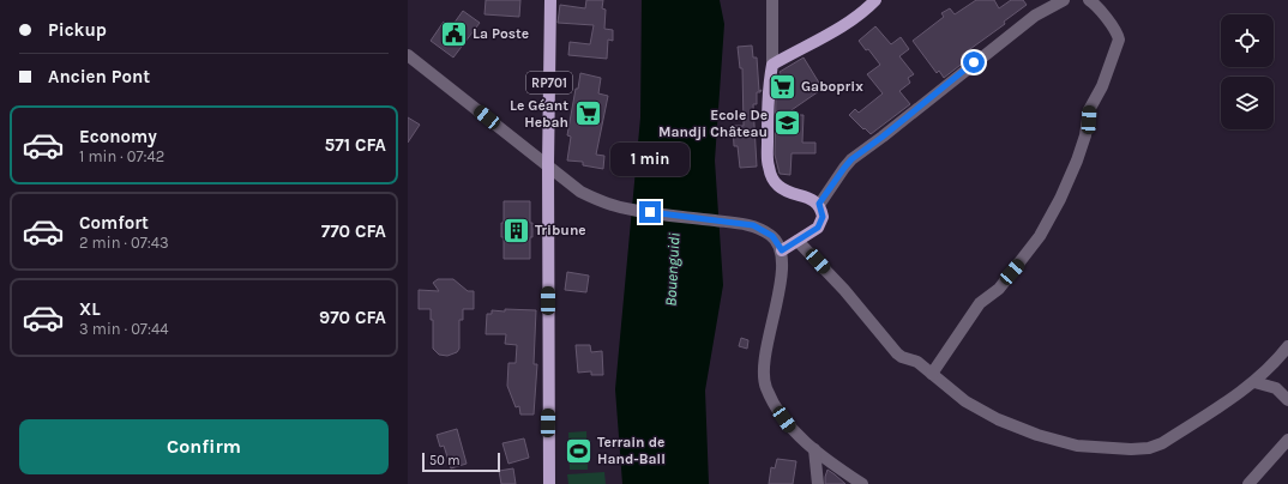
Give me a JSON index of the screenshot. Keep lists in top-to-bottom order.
{
  "streets": {
    "main road": ["RP701"]
  },
  "water": ["Bouenguidi"],
  "places": {
    "public building": ["La Poste"],
    "supermarket": ["Gaboprix", "Le Géant Hebah"],
    "school or university": ["Ecole De Mandji Château"],
    "building": ["Tribune"],
    "sports": ["Terrain de Hand-Ball"]
  },
  "scale_bar": "50 m",
  "page": {
    "banner": ["Pickup", "Ancien Pont"],
    "list": [
      {
        "name": "Economy",
        "note": "1 min · 07:42",
        "value": "571 CFA"
      },
      {
        "name": "Comfort",
        "note": "2 min · 07:43",
        "value": "770 CFA"
      },
      {
        "name": "XL",
        "note": "3 min · 07:44",
        "value": "970 CFA"
      }
    ],
    "bubble": "1 min",
    "buttons": "Confirm",
    "scale": "50 m"
  }
}
